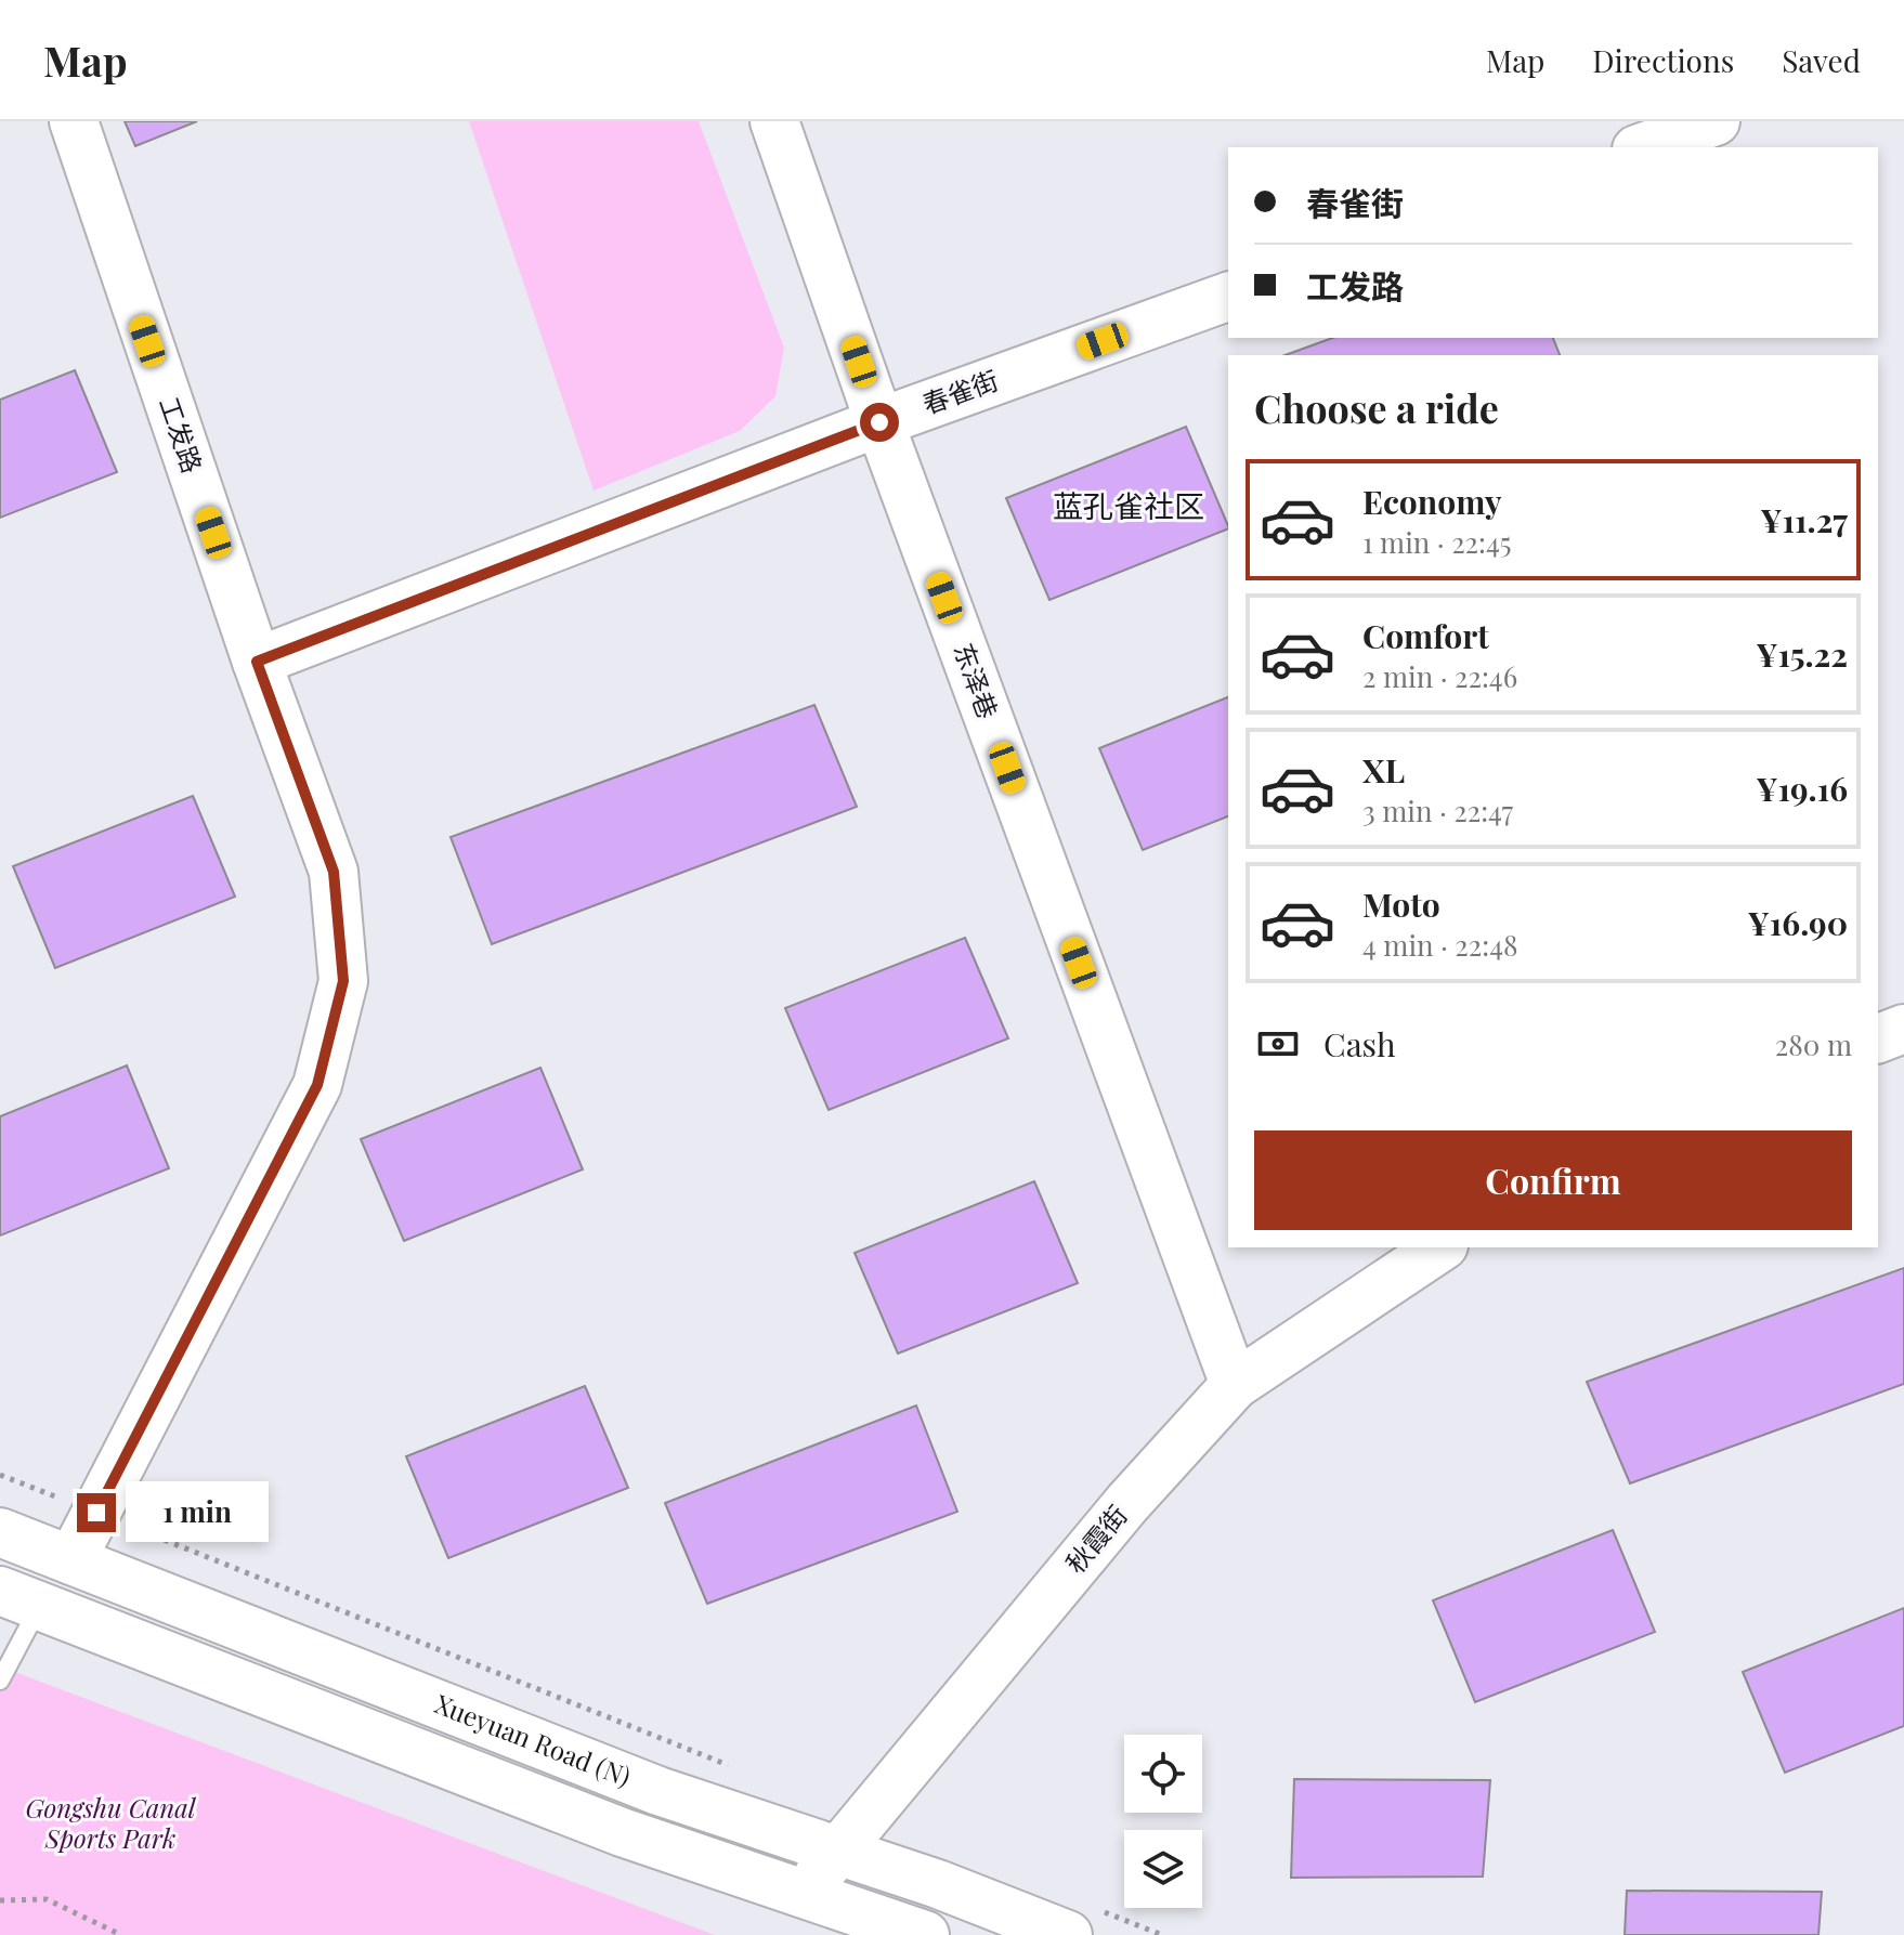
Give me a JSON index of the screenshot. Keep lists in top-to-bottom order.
{
  "streets": {
    "street": [
      "春雀街",
      "工发路",
      "东泽巷",
      "秋霞街",
      "Xueyuan Road (N)"
    ]
  },
  "crossings": [
    ["春雀街", "工发路"],
    ["春雀街", "东泽巷"],
    ["工发路", "Xueyuan Road (N)"],
    ["东泽巷", "秋霞街"],
    ["秋霞街", "Xueyuan Road (N)"]
  ],
  "districts": ["蓝孔雀社区"],
  "parks": ["Gongshu Canal Sports Park"],
  "page": {
    "header": "Map",
    "nav": ["Map", "Directions", "Saved"],
    "banner": ["春雀街", "工发路"],
    "heading": "Choose a ride",
    "list": [
      {
        "name": "Economy",
        "note": "1 min · 22:45",
        "value": "¥11.27"
      },
      {
        "name": "Comfort",
        "note": "2 min · 22:46",
        "value": "¥15.22"
      },
      {
        "name": "XL",
        "note": "3 min · 22:47",
        "value": "¥19.16"
      },
      {
        "name": "Moto",
        "note": "4 min · 22:48",
        "value": "¥16.90"
      }
    ],
    "pay": ["Cash", "280 m"],
    "buttons": "Confirm",
    "bubble": "1 min"
  }
}
